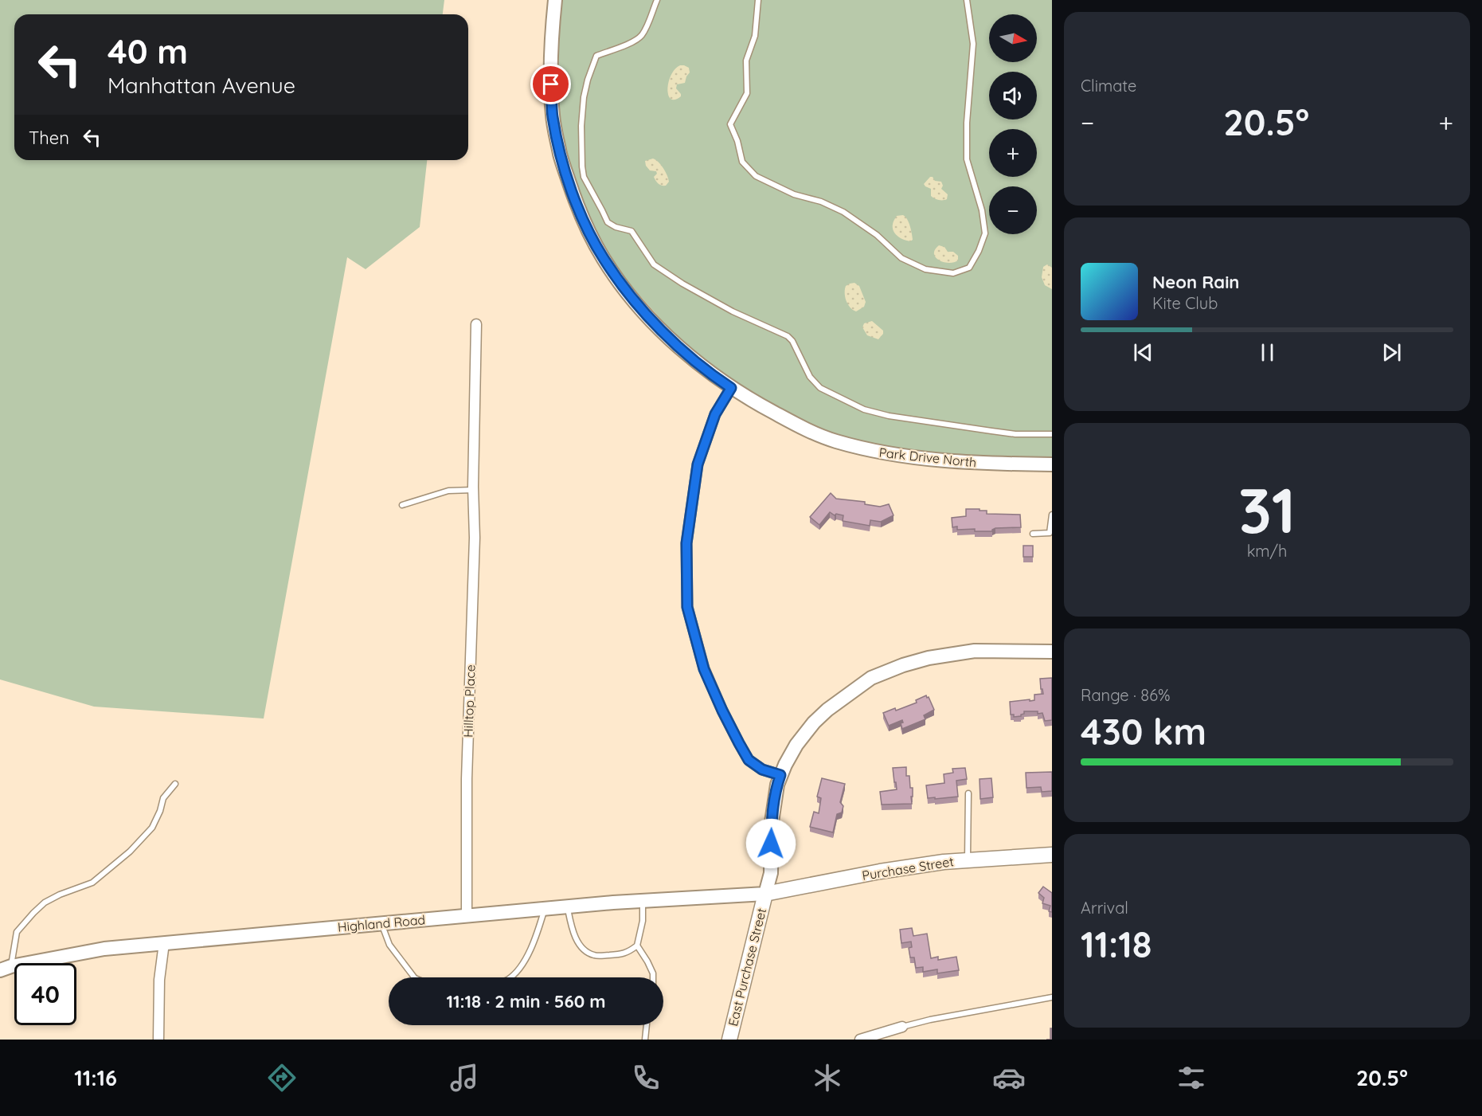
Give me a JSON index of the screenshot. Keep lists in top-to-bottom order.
{
  "streets": {
    "main road": ["Purchase Street", "East Purchase Street"],
    "street": ["Park Drive North", "Hilltop Place", "Highland Road"]
  },
  "crossings": [
    ["Hilltop Place", "Highland Road"],
    ["Purchase Street", "Highland Road"],
    ["Purchase Street", "East Purchase Street"],
    ["Highland Road", "East Purchase Street"]
  ],
  "north": "right",
  "page": {
    "tile": [
      "Climate",
      ["31", "km/h"],
      ["Range · 86%", "430 km"],
      ["Arrival", "11:18"]
    ],
    "map_buttons": ["+", "−"],
    "turn": ["40 m", "Manhattan Avenue"],
    "heat": ["−", "20.5°", "+"],
    "then": "Then",
    "song": ["Neon Rain", "Kite Club"],
    "limit": "40",
    "trip": "11:18 · 2 min · 560 m",
    "tabs": ["11:16", "20.5°"]
  }
}
